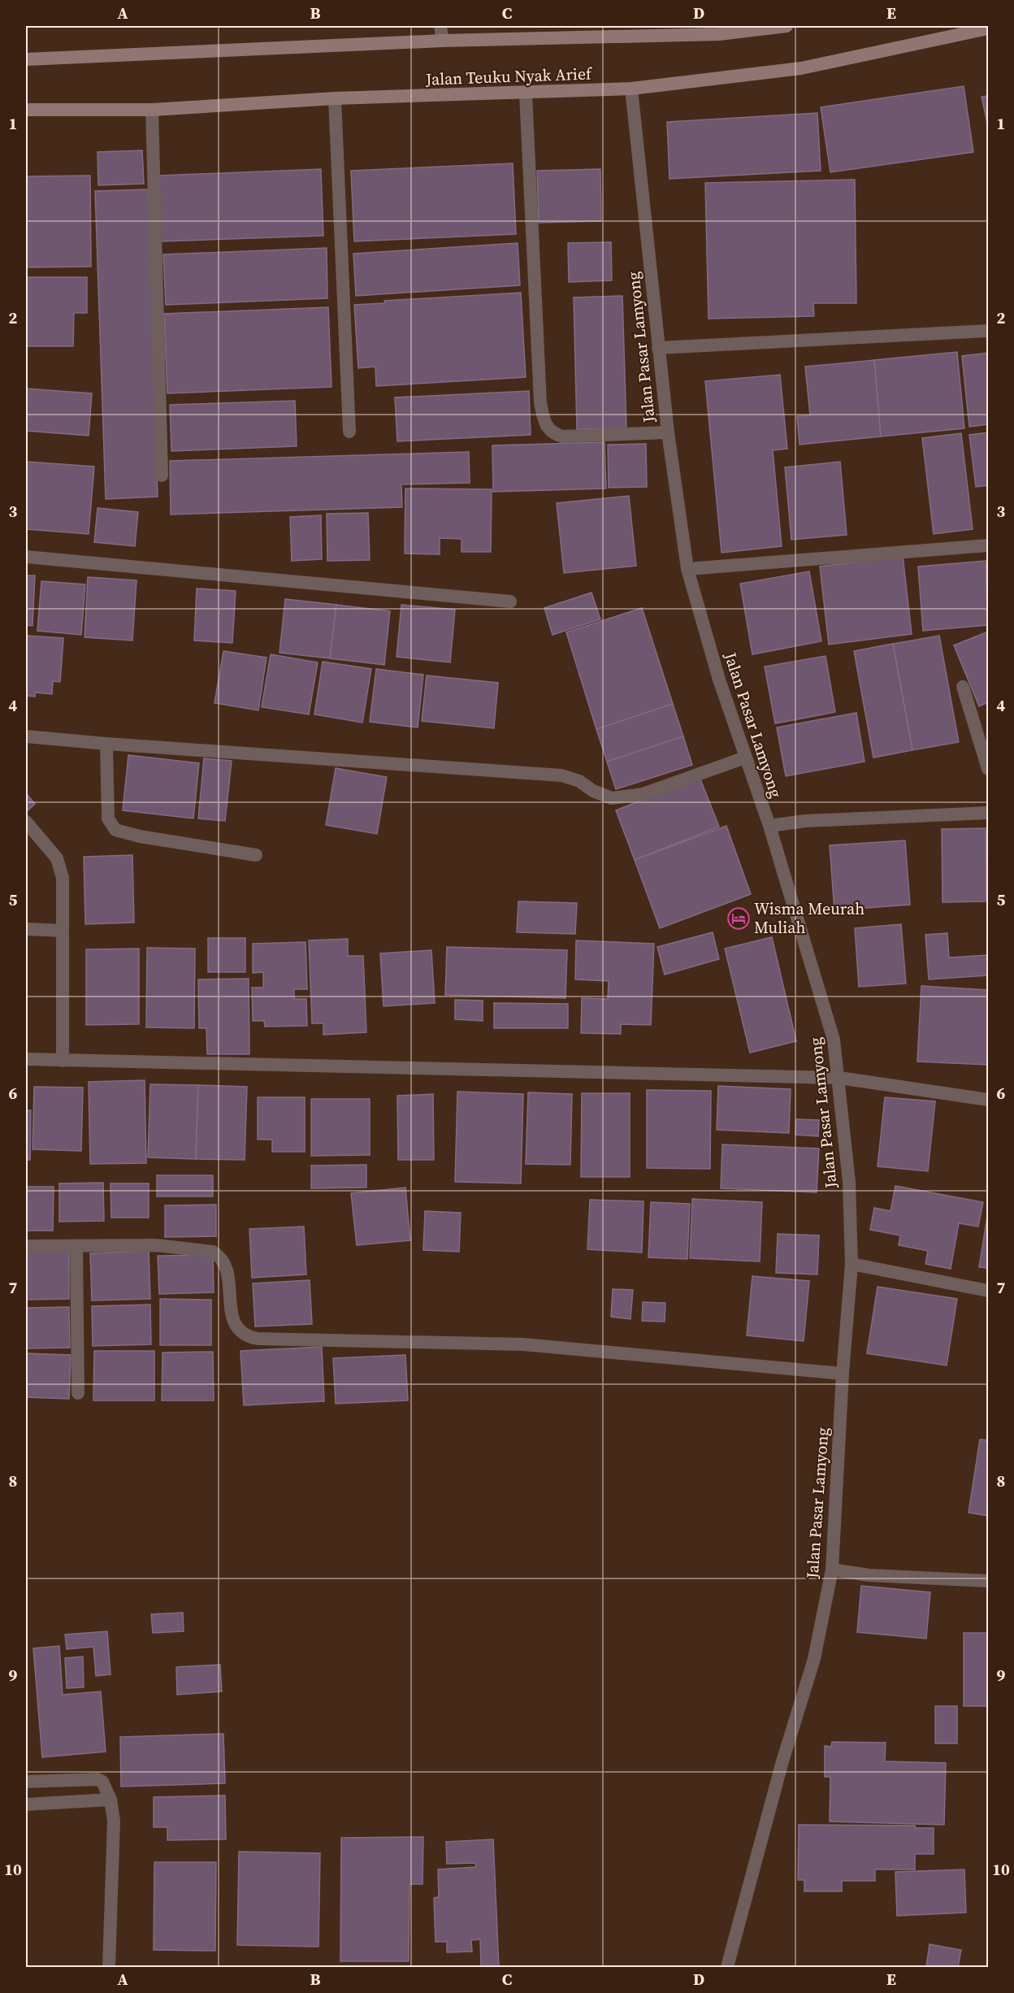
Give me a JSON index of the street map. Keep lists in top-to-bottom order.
{
  "streets": {
    "main road": ["Jalan Teuku Nyak Arief"],
    "street": ["Jalan Pasar Lamyong"]
  },
  "crossings": [
    ["Jalan Teuku Nyak Arief", "Jalan Pasar Lamyong"]
  ],
  "places": {
    "hotel": ["Wisma Meurah Muliah"]
  },
  "grid": {
    "columns": [
      "A",
      "B",
      "C",
      "D",
      "E"
    ],
    "rows": [
      "1",
      "2",
      "3",
      "4",
      "5",
      "6",
      "7",
      "8",
      "9",
      "10"
    ]
  }
}
